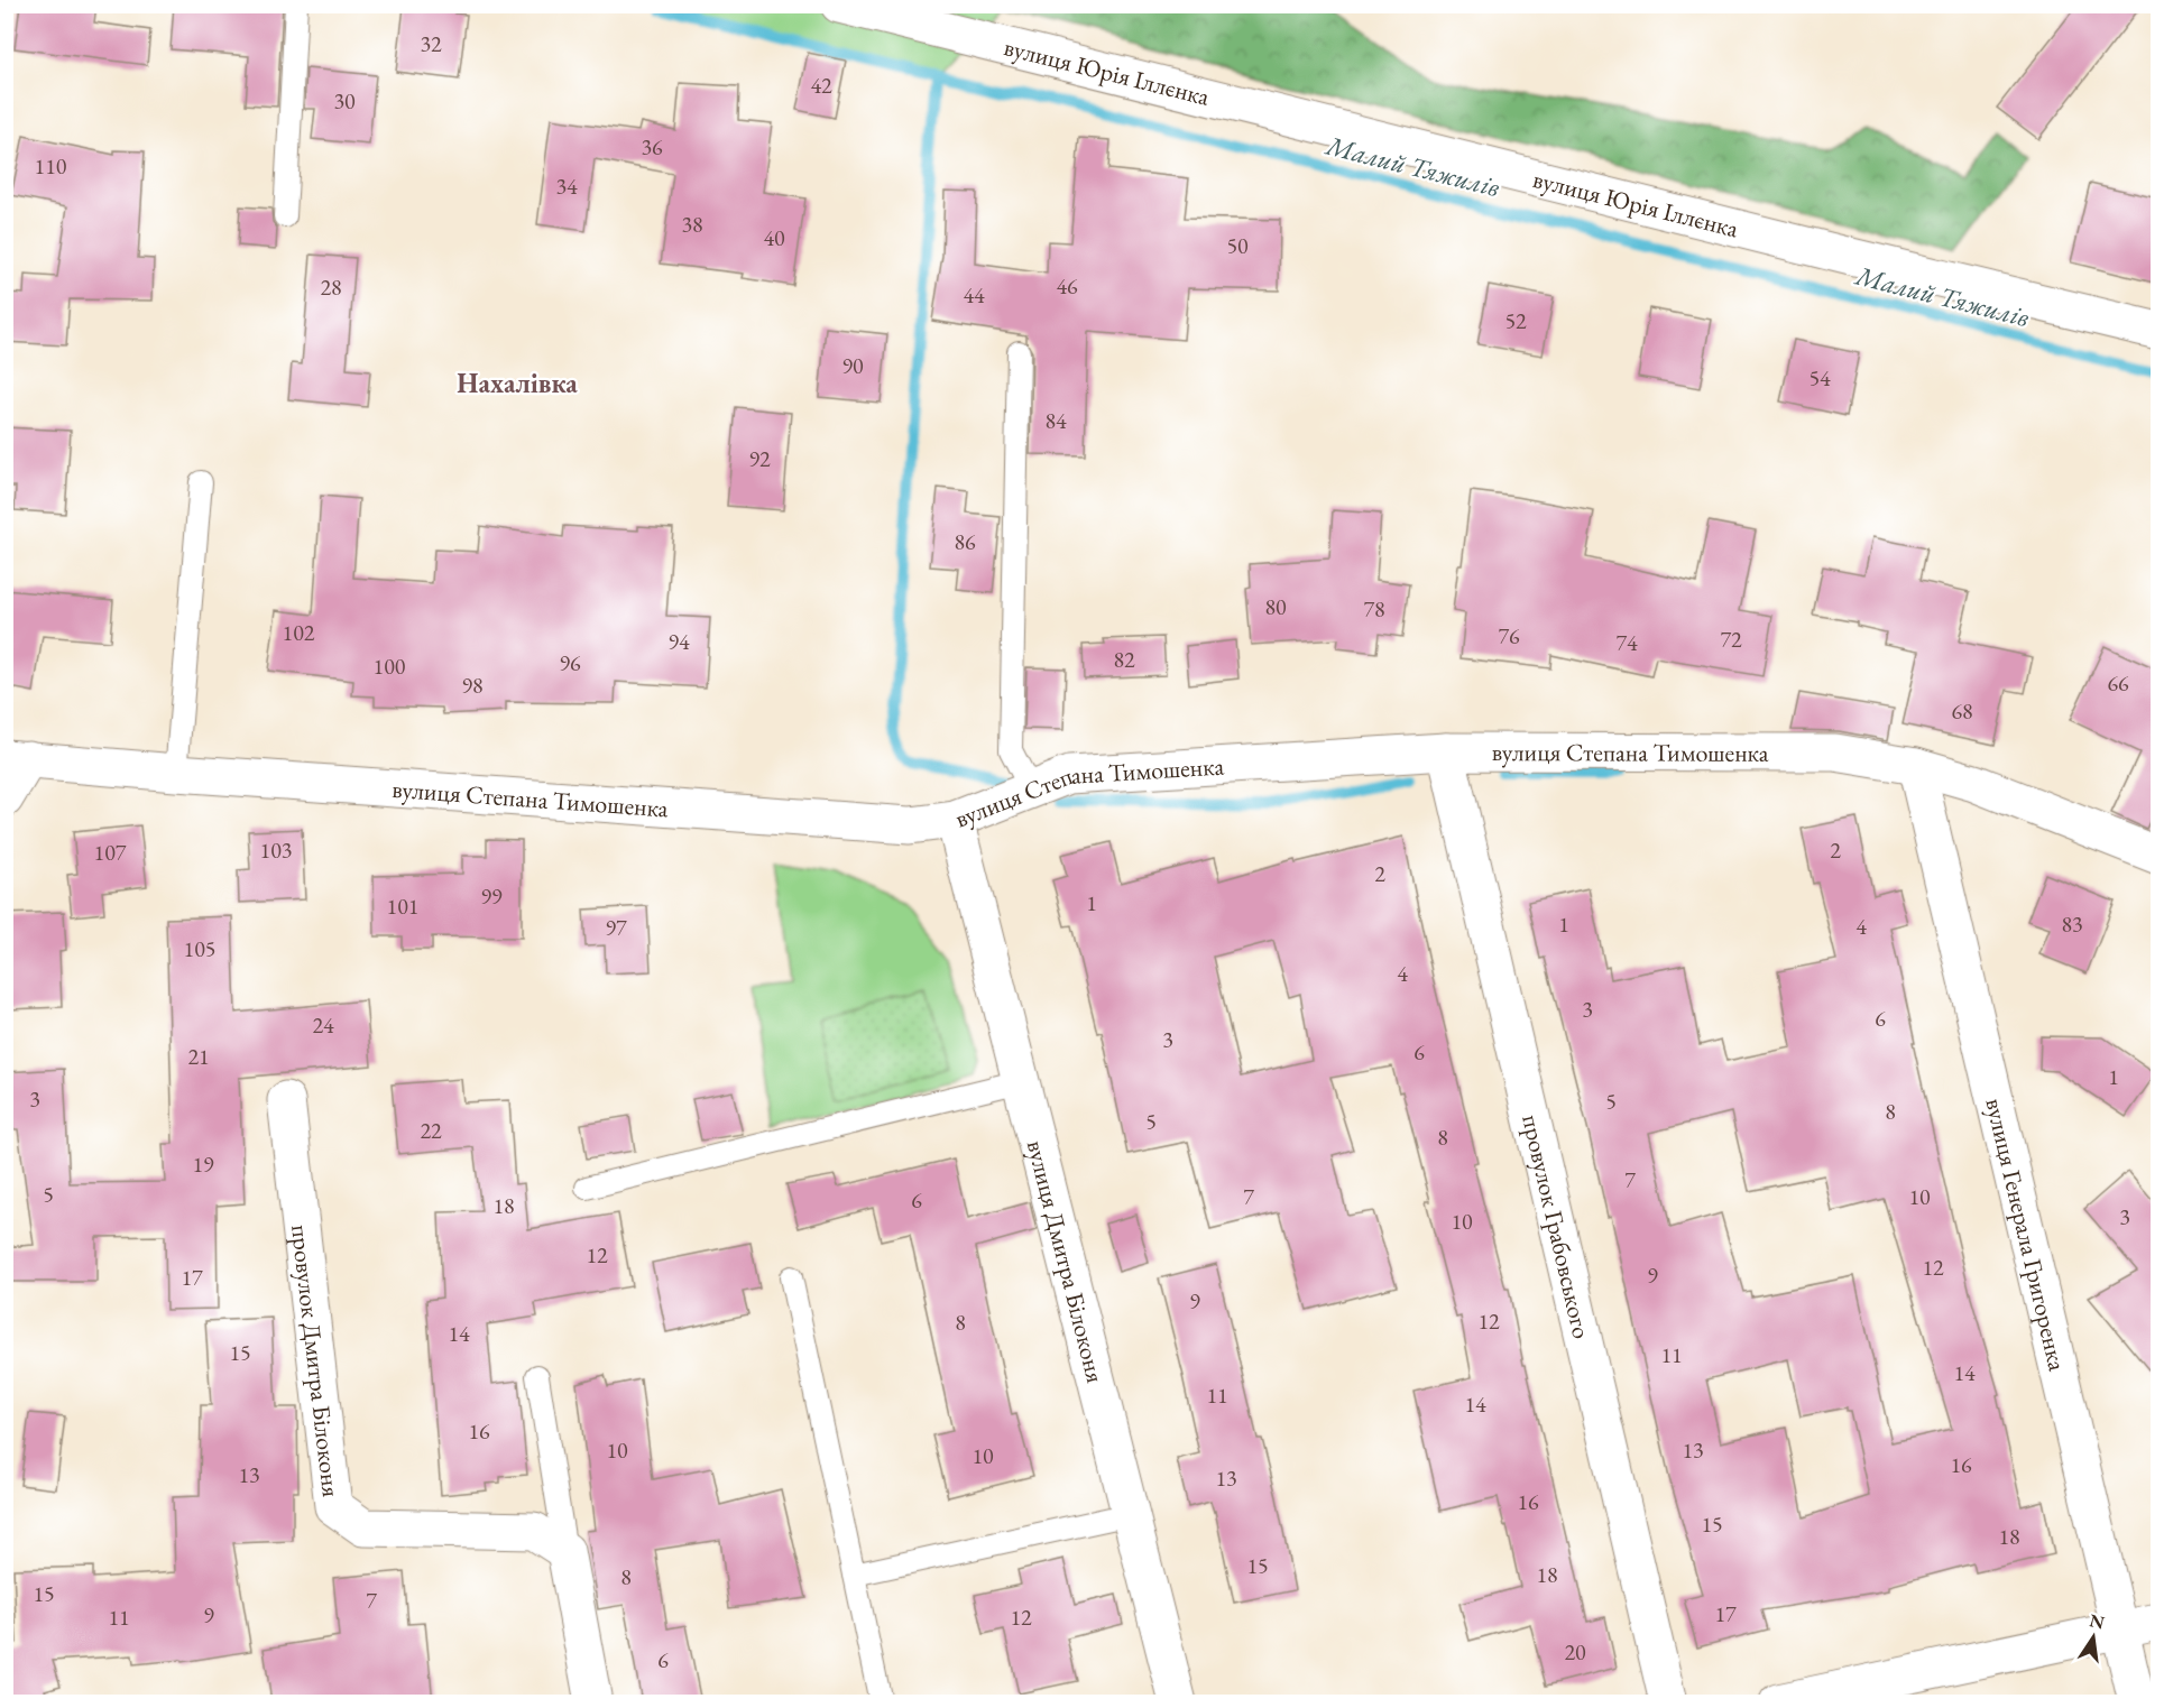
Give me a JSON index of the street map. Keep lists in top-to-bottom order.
{
  "streets": {
    "street": [
      "вулиця Юрія Іллєнка",
      "вулиця Степана Тимошенка",
      "провулок Грабовського",
      "вулиця Генерала Григоренка",
      "вулиця Дмитра Білоконя",
      "провулок Дмитра Білоконя"
    ]
  },
  "crossings": [
    ["вулиця Степана Тимошенка", "провулок Грабовського"],
    ["вулиця Степана Тимошенка", "вулиця Генерала Григоренка"],
    ["вулиця Степана Тимошенка", "вулиця Дмитра Білоконя"]
  ],
  "districts": ["Нахалівка"],
  "water": ["Малий Тяжилів"],
  "house_numbers": [
    "32",
    "42",
    "30",
    "36",
    "110",
    "34",
    "38",
    "40",
    "50",
    "46",
    "28",
    "44",
    "52",
    "90",
    "54",
    "84",
    "92",
    "86",
    "80",
    "78",
    "102",
    "76",
    "72",
    "94",
    "74",
    "82",
    "96",
    "100",
    "66",
    "98",
    "68",
    "103",
    "2",
    "107",
    "2",
    "99",
    "1",
    "101",
    "1",
    "83",
    "4",
    "97",
    "105",
    "4",
    "3",
    "6",
    "24",
    "3",
    "6",
    "21",
    "1",
    "3",
    "5",
    "8",
    "5",
    "22",
    "8",
    "19",
    "7",
    "5",
    "7",
    "10",
    "6",
    "18",
    "3",
    "10",
    "12",
    "12",
    "9",
    "17",
    "9",
    "12",
    "8",
    "14",
    "15",
    "11",
    "14",
    "11",
    "14",
    "16",
    "10",
    "13",
    "10",
    "16",
    "13",
    "13",
    "16",
    "15",
    "18",
    "15",
    "18",
    "8",
    "15",
    "7",
    "17",
    "9",
    "11",
    "12",
    "20",
    "6"
  ],
  "north": "top"
}
